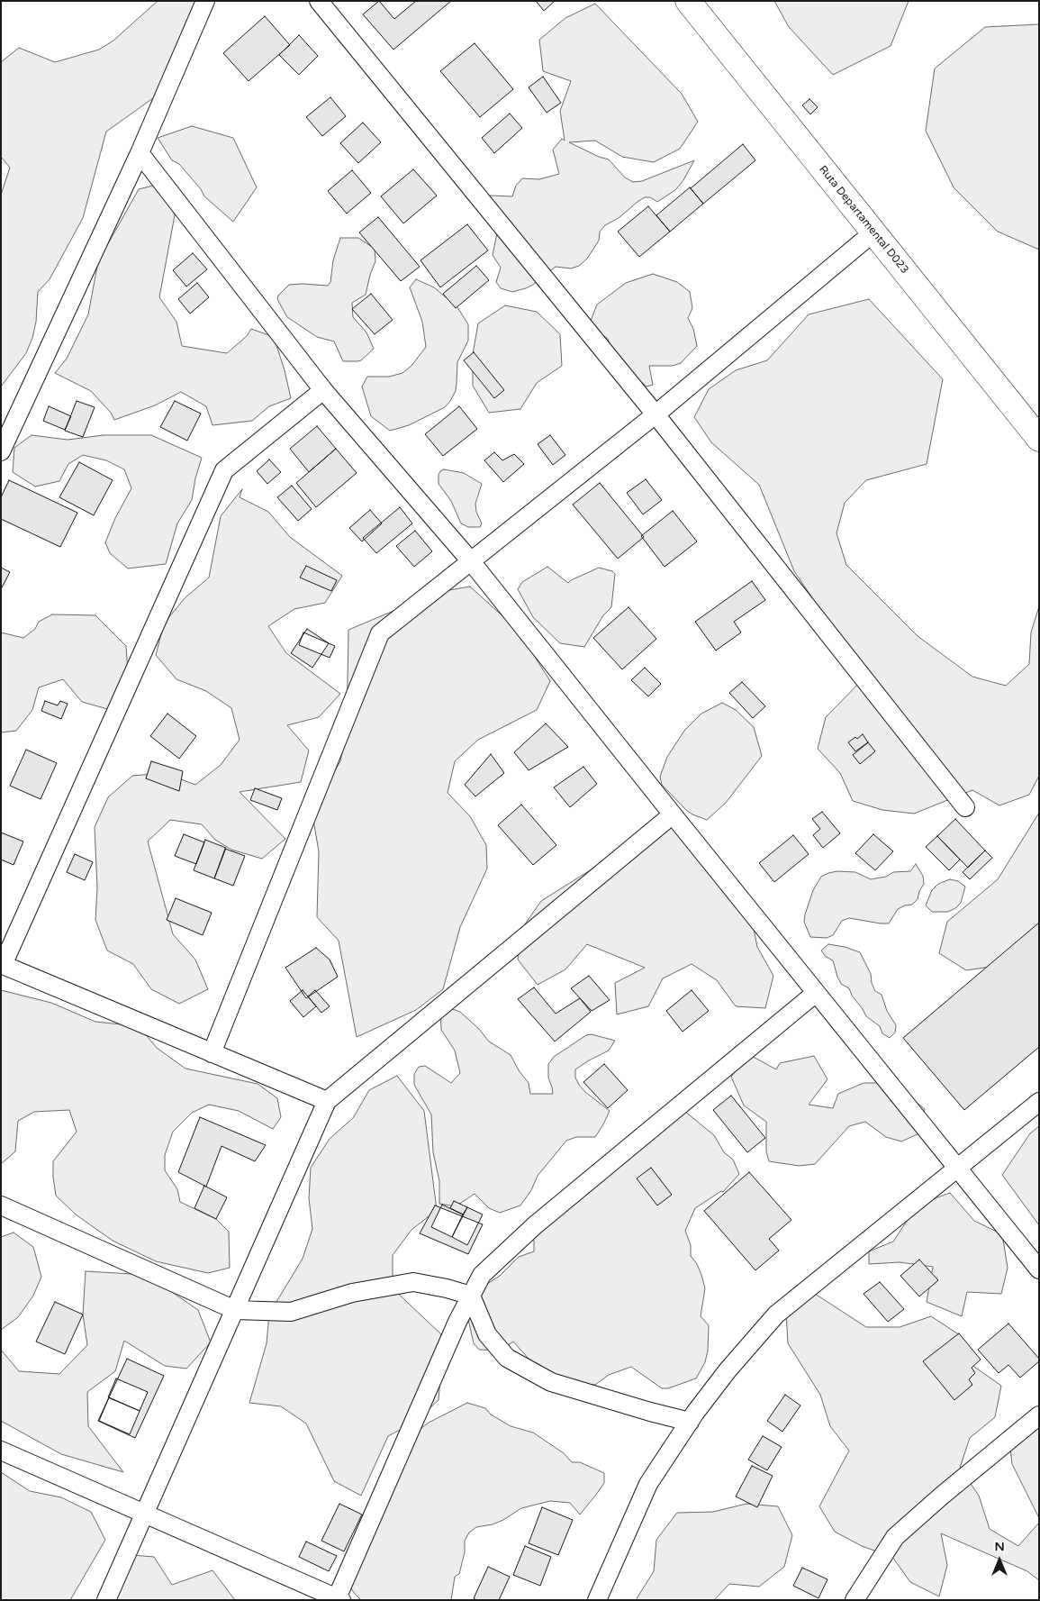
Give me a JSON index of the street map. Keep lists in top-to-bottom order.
{
  "streets": {
    "main road": ["Ruta Departamental D023"]
  },
  "north": "top"
}
